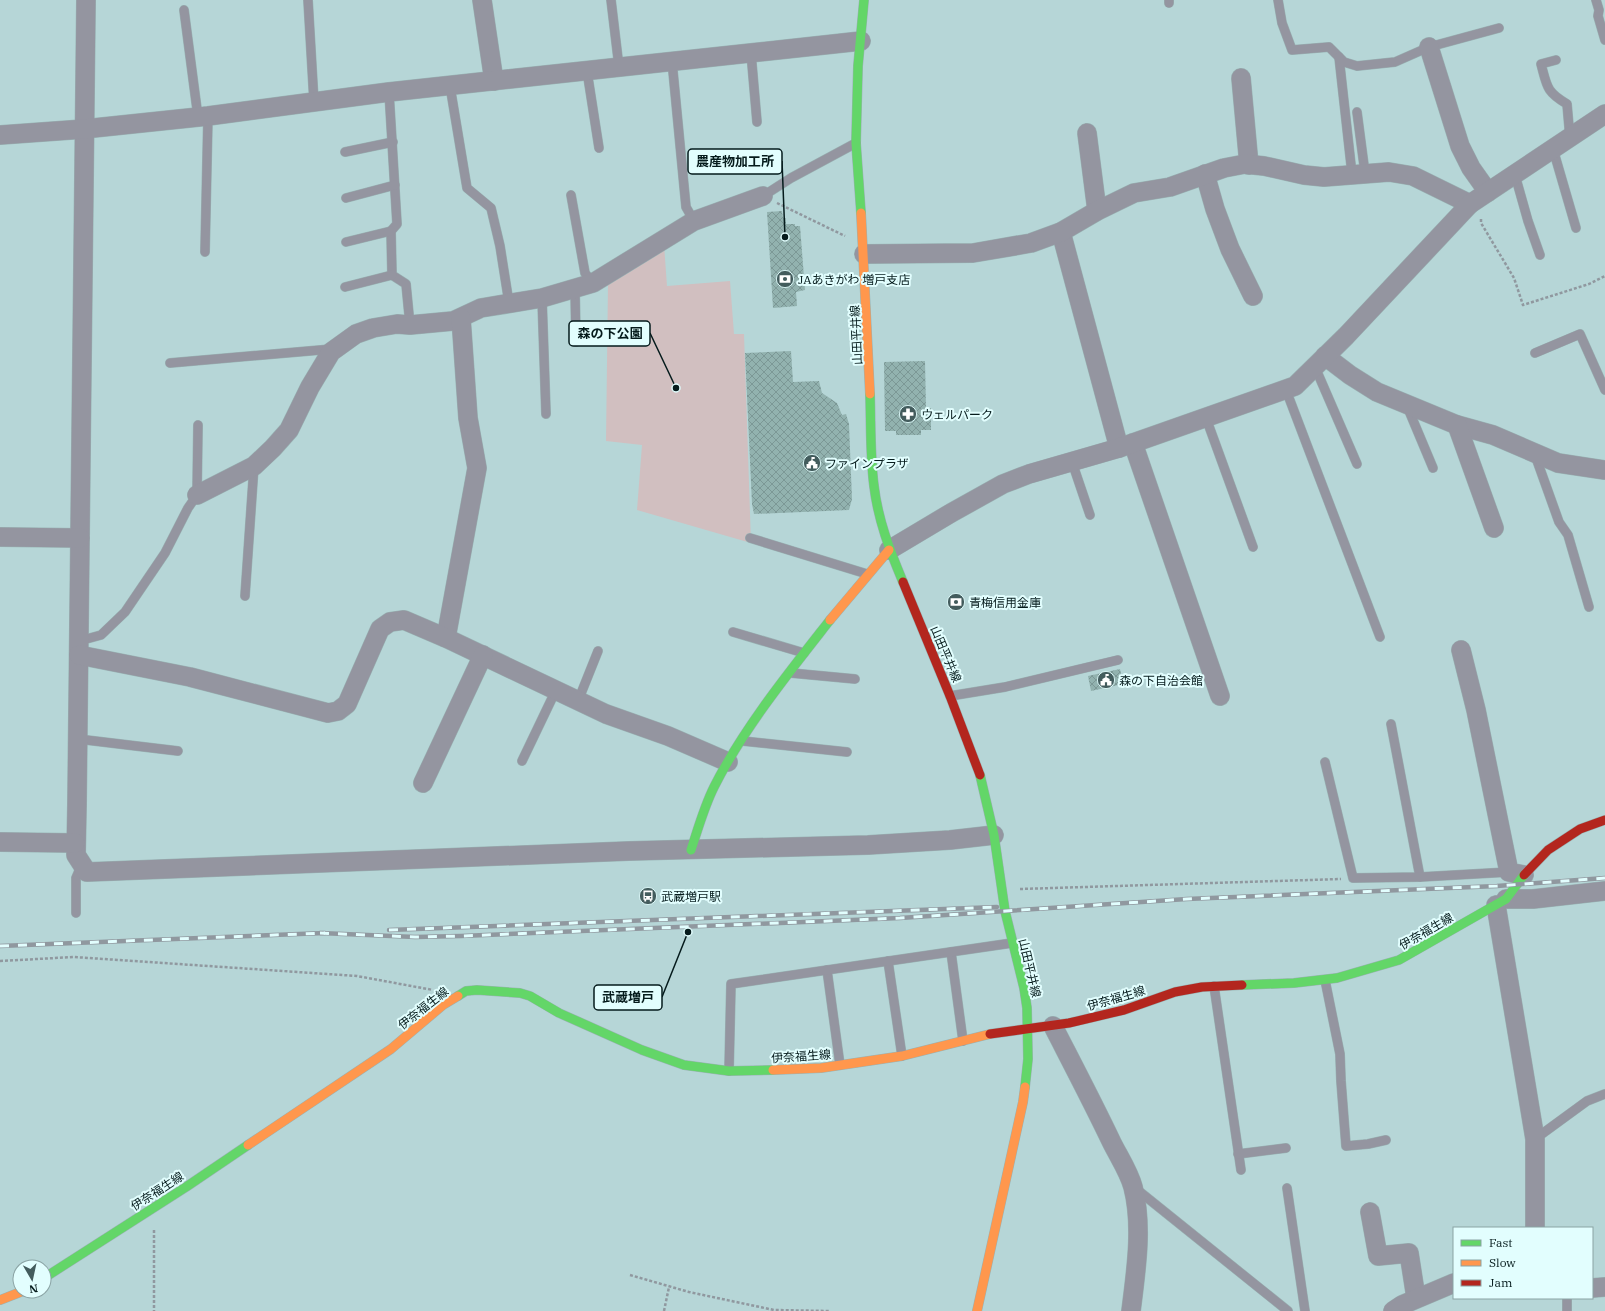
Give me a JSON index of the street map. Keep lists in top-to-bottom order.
{
  "streets": {
    "main road": ["山田平井線", "伊奈福生線"]
  },
  "crossings": [
    ["山田平井線", "伊奈福生線"]
  ],
  "places": {
    "other": ["農産物加工所", "森の下公園", "武蔵増戸"],
    "bank": ["JAあきがわ 増戸支店", "青梅信用金庫"],
    "pharmacy": ["ウェルパーク"],
    "public building": ["ファインプラザ", "森の下自治会館"],
    "bus stop": ["武蔵増戸駅"]
  },
  "legend": ["Fast", "Slow", "Jam"],
  "north": "bottom"
}
